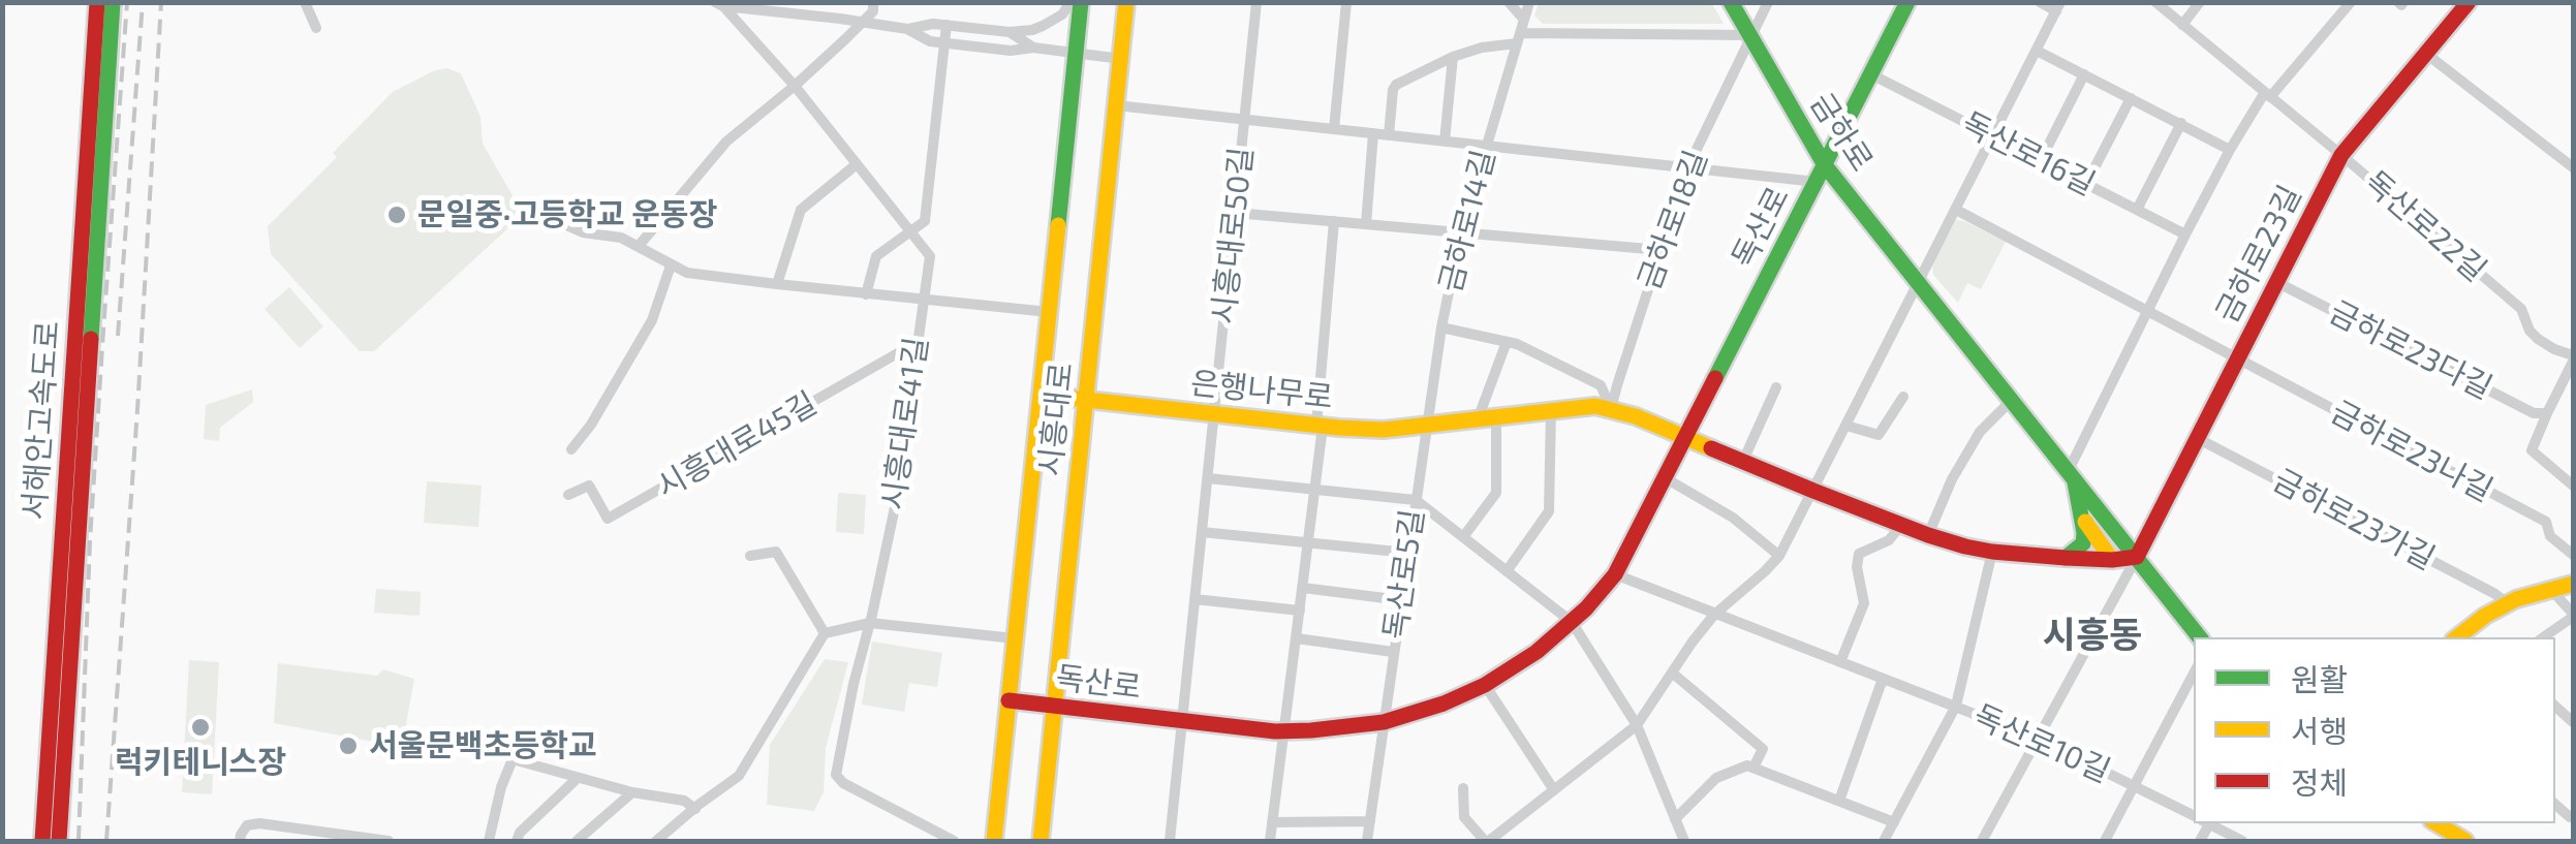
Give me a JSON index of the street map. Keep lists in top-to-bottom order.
{
  "streets": {
    "main road": [
      "금하로",
      "독산로",
      "금하로23길",
      "은행나무로",
      "시흥대로",
      "서해안고속도로"
    ],
    "street": [
      "독산로16길",
      "금하로18길",
      "금하로14길",
      "독산로22길",
      "시흥대로50길",
      "금하로23다길",
      "시흥대로41길",
      "시흥대로45길",
      "금하로23나길",
      "금하로23가길",
      "독산로5길",
      "독산로10길"
    ]
  },
  "crossings": [
    ["금하로", "금하로18길"],
    ["금하로", "독산로"],
    ["금하로", "금하로23길"],
    ["금하로", "은행나무로"],
    ["독산로16길", "독산로"],
    ["금하로18길", "시흥대로50길"],
    ["금하로18길", "은행나무로"],
    ["금하로14길", "시흥대로50길"],
    ["금하로14길", "은행나무로"],
    ["금하로14길", "독산로5길"],
    ["독산로22길", "금하로23길"],
    ["독산로", "시흥대로50길"],
    ["독산로", "은행나무로"],
    ["독산로", "시흥대로"],
    ["독산로", "독산로5길"],
    ["독산로", "독산로10길"],
    ["시흥대로50길", "은행나무로"],
    ["시흥대로50길", "시흥대로"],
    ["금하로23길", "금하로23다길"],
    ["금하로23길", "은행나무로"],
    ["금하로23길", "금하로23나길"],
    ["금하로23길", "금하로23가길"],
    ["은행나무로", "시흥대로"],
    ["은행나무로", "독산로5길"],
    ["시흥대로41길", "시흥대로45길"]
  ],
  "districts": ["시흥동"],
  "places": ["문일중·고등학교 운동장", "럭키테니스장", "서울문백초등학교"],
  "legend": ["원활", "서행", "정체"]
}
